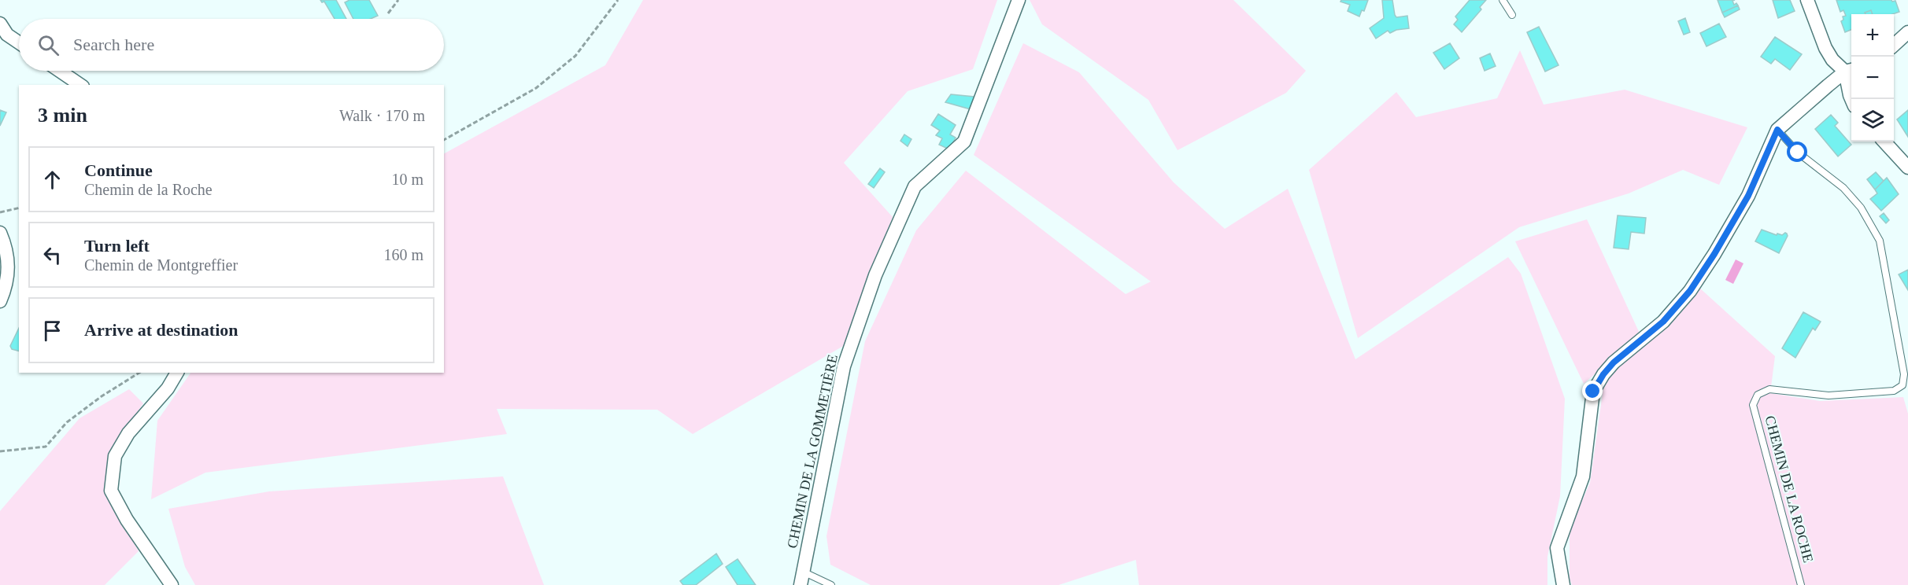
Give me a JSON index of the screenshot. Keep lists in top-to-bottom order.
{
  "streets": {
    "street": ["CHEMIN DE LA GOMMETIÈRE"],
    "lane": ["CHEMIN DE LA ROCHE"]
  },
  "page": {
    "map_buttons": ["+", "−"],
    "search": "Search here",
    "heading": ["3 min", "Walk · 170 m"],
    "list": [
      ["Continue", "Chemin de la Roche", "10 m"],
      ["Turn left", "Chemin de Montgreffier", "160 m"],
      "Arrive at destination"
    ]
  }
}
